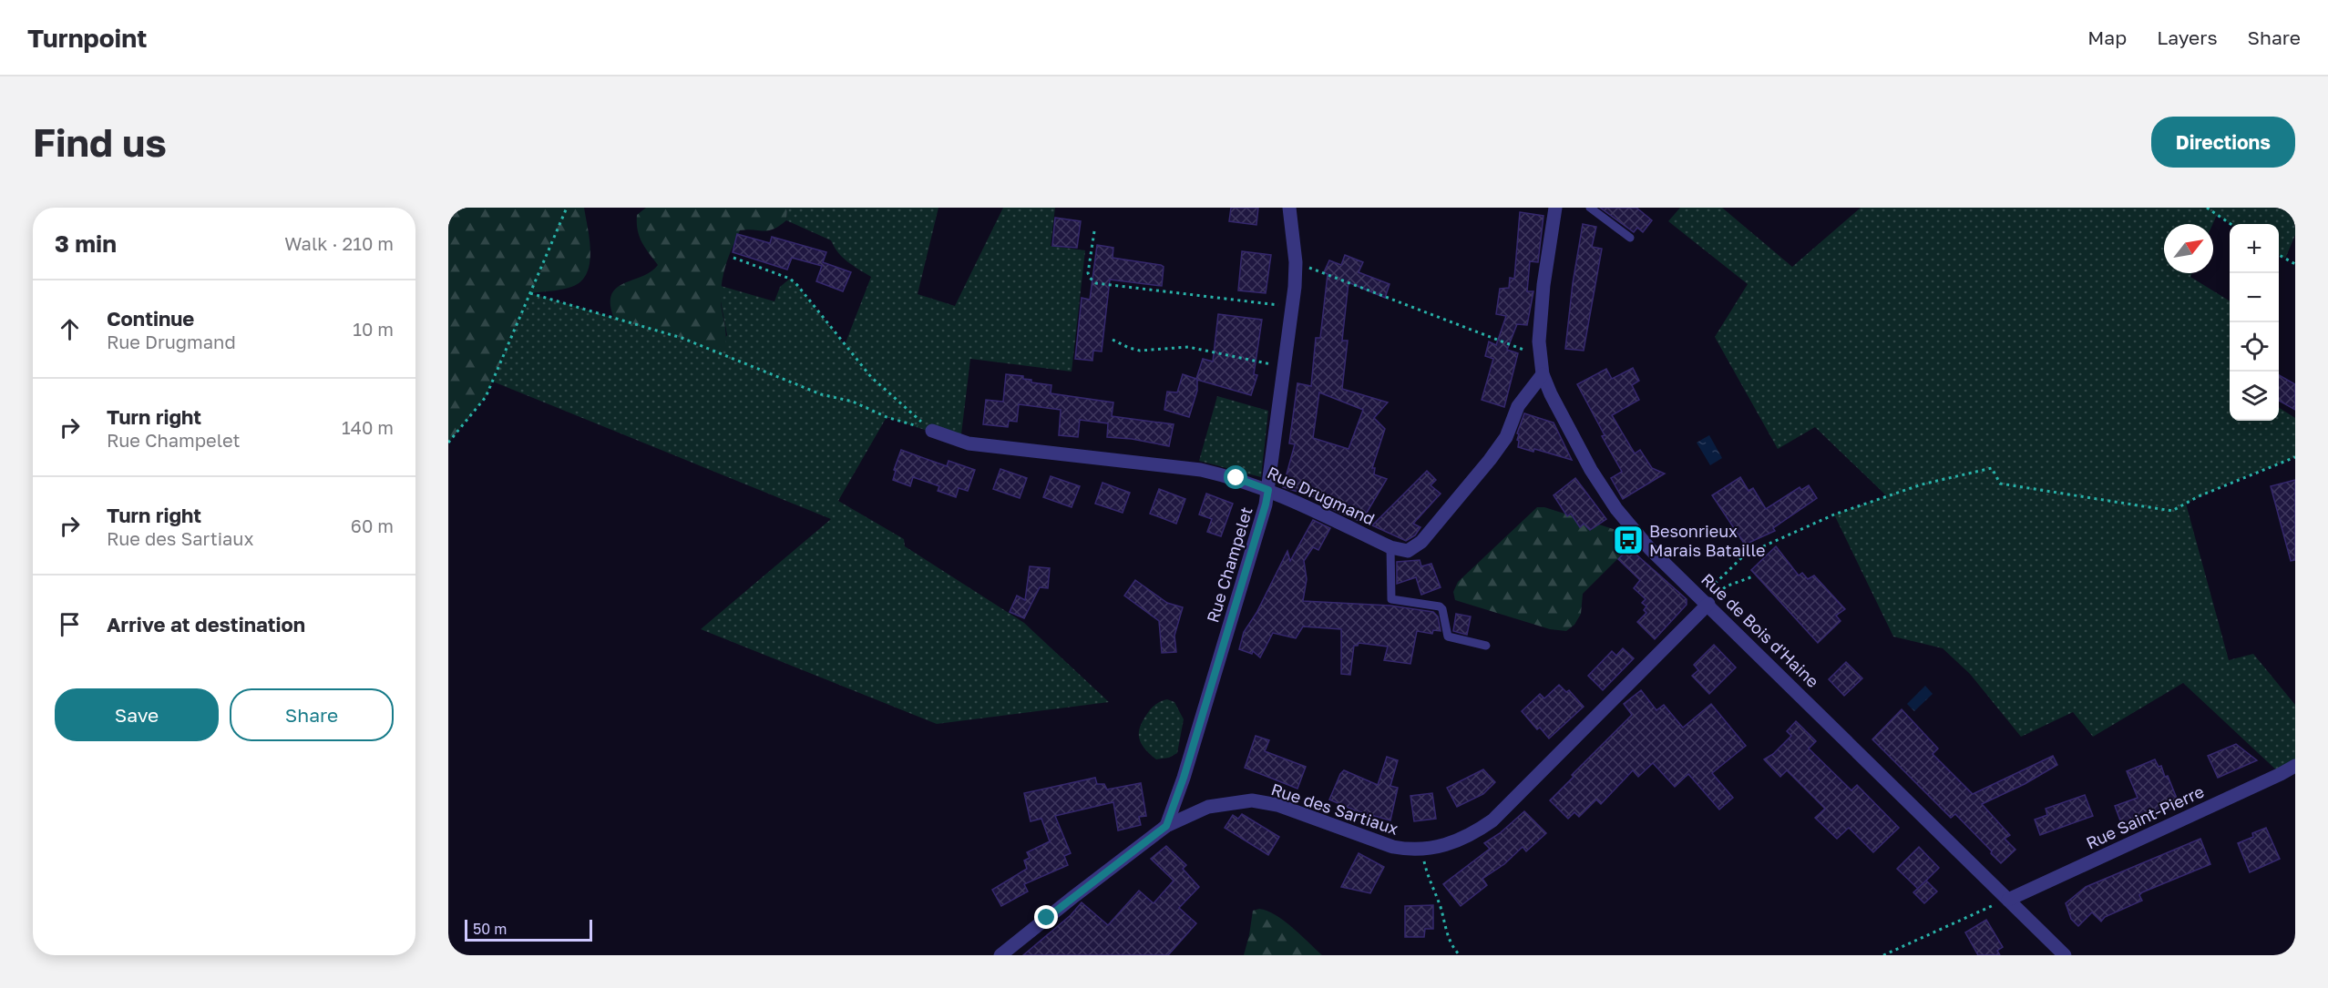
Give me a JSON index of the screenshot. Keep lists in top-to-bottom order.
{
  "streets": {
    "street": [
      "Rue Drugmand",
      "Rue Champelet",
      "Rue de Bois d'Haine",
      "Rue des Sartiaux",
      "Rue Saint-Pierre"
    ]
  },
  "crossings": [
    ["Rue Drugmand", "Rue Champelet"],
    ["Rue Drugmand", "Rue de Bois d'Haine"],
    ["Rue Champelet", "Rue des Sartiaux"],
    ["Rue de Bois d'Haine", "Rue des Sartiaux"],
    ["Rue de Bois d'Haine", "Rue Saint-Pierre"]
  ],
  "places": {
    "bus stop": ["Besonrieux Marais Bataille"]
  },
  "scale_bar": "50 m",
  "north": "top right",
  "page": {
    "header": "Turnpoint",
    "nav": ["Map", "Layers", "Share"],
    "buttons": [
      "Directions",
      ["Save", "Share"]
    ],
    "title": "Find us",
    "heading": ["3 min", "Walk · 210 m"],
    "map_buttons": ["+", "−"],
    "list": [
      ["Continue", "Rue Drugmand", "10 m"],
      ["Turn right", "Rue Champelet", "140 m"],
      ["Turn right", "Rue des Sartiaux", "60 m"],
      "Arrive at destination"
    ],
    "scale": "50 m"
  }
}
